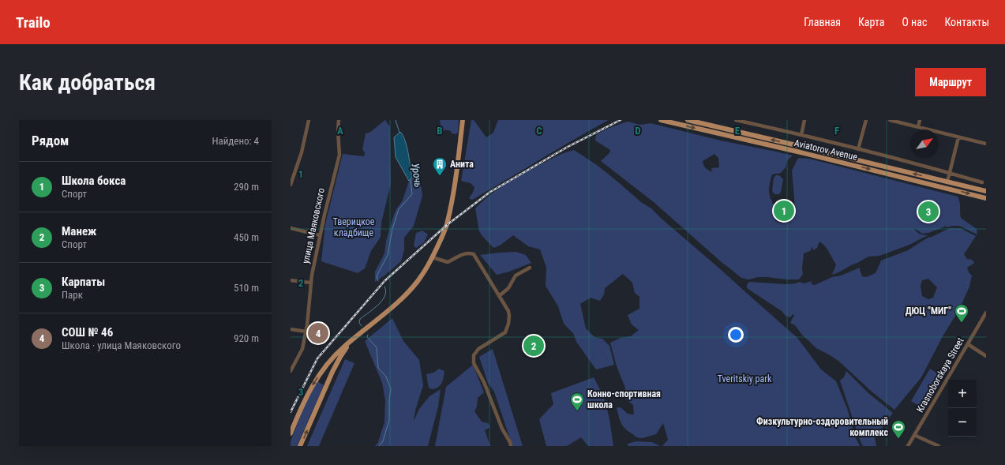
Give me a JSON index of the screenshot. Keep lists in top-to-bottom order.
{
  "streets": {
    "main road": ["Aviatorov Avenue"],
    "street": ["улица Маяковского", "Krasnoborskaya Street"]
  },
  "water": ["Урочь"],
  "parks": ["Тверицкое кладбище", "Tveritskiy park"],
  "places": {
    "building": ["Анита"],
    "sports": ["ДЮЦ \"МИГ\"", "Конно-спортивная школа", "Физкультурно-оздоровительный комплекс"]
  },
  "north": "top right",
  "page": {
    "header": "Trailo",
    "nav": [
      "Главная",
      "Карта",
      "О нас",
      "Контакты"
    ],
    "buttons": "Маршрут",
    "title": "Как добраться",
    "heading": ["Рядом", "Найдено: 4"],
    "list": [
      {
        "mark": "1",
        "name": "Школа бокса",
        "note": "Спорт",
        "value": "290 m"
      },
      {
        "mark": "2",
        "name": "Манеж",
        "note": "Спорт",
        "value": "450 m"
      },
      {
        "mark": "3",
        "name": "Карпаты",
        "note": "Парк",
        "value": "510 m"
      },
      {
        "mark": "4",
        "name": "СОШ № 46",
        "note": "Школа · улица Маяковского",
        "value": "920 m"
      }
    ],
    "pins": [
      "1",
      "3",
      "4",
      "2"
    ],
    "map_buttons": ["+", "−"]
  },
  "grid": {
    "columns": [
      "A",
      "B",
      "C",
      "D",
      "E",
      "F"
    ],
    "rows": ["1", "2", "3"]
  }
}
